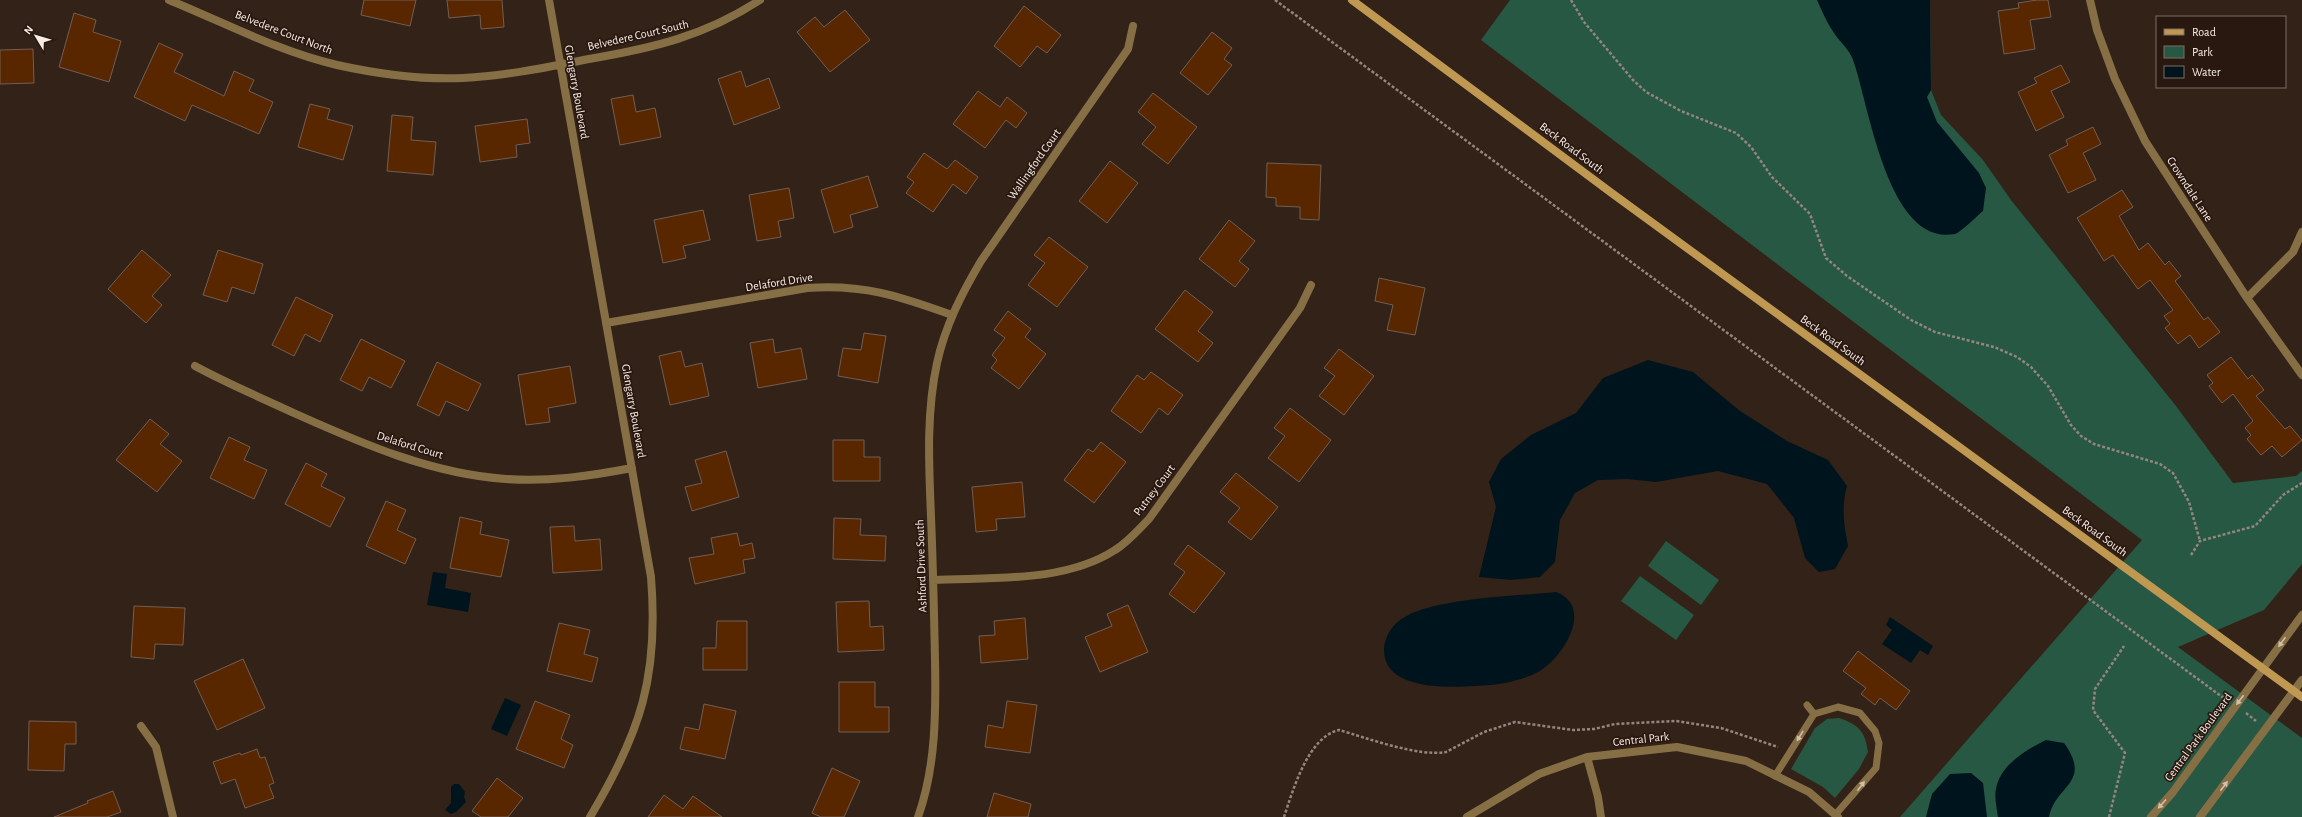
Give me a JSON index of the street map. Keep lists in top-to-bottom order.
{
  "streets": {
    "main road": ["Beck Road South"],
    "street": [
      "Belvedere Court North",
      "Belvedere Court South",
      "Glengarry Boulevard",
      "Wallingford Court",
      "Crowndale Lane",
      "Delaford Drive",
      "Delaford Court",
      "Putney Court",
      "Ashford Drive South",
      "Central Park Boulevard",
      "Central Park"
    ]
  },
  "crossings": [
    ["Belvedere Court North", "Belvedere Court South"],
    ["Belvedere Court North", "Glengarry Boulevard"],
    ["Belvedere Court South", "Glengarry Boulevard"],
    ["Glengarry Boulevard", "Delaford Drive"],
    ["Glengarry Boulevard", "Delaford Court"],
    ["Beck Road South", "Central Park Boulevard"],
    ["Wallingford Court", "Delaford Drive"],
    ["Wallingford Court", "Ashford Drive South"],
    ["Delaford Drive", "Ashford Drive South"],
    ["Putney Court", "Ashford Drive South"]
  ],
  "legend": ["Road", "Park", "Water"],
  "north": "top left"
}
